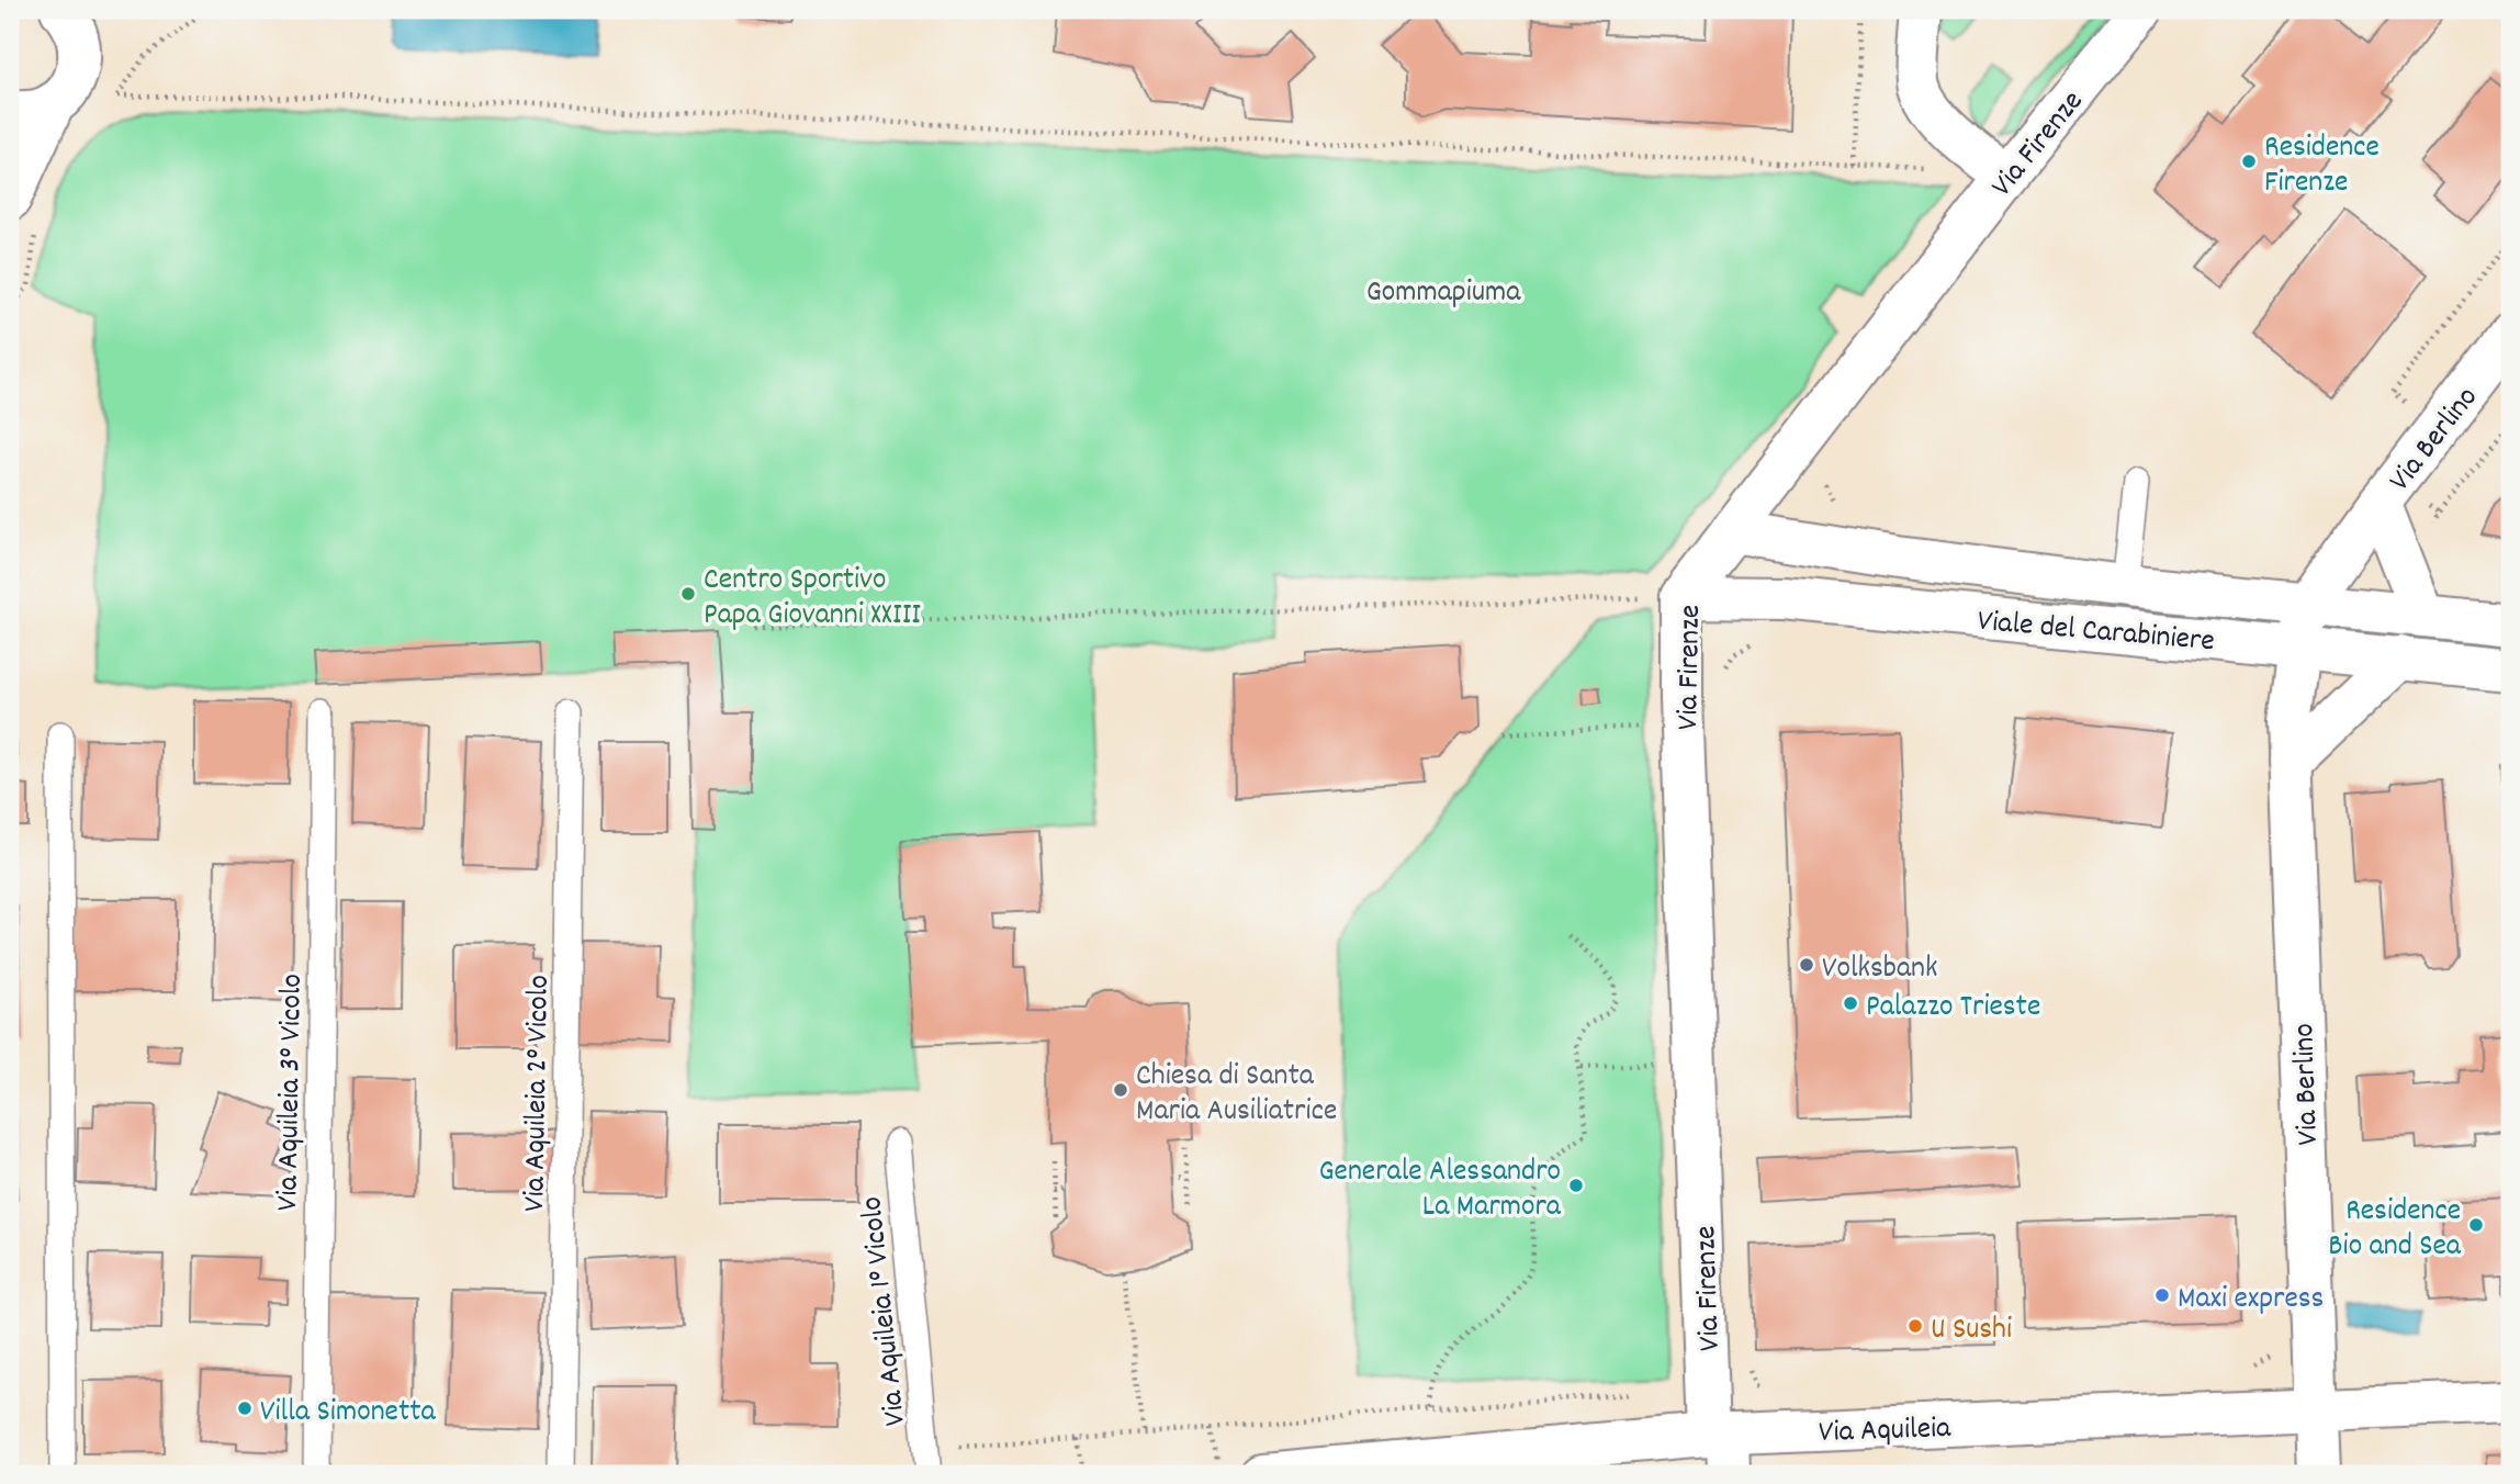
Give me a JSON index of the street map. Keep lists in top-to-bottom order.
{
  "streets": {
    "street": [
      "Via Firenze",
      "Via Berlino",
      "Viale del Carabiniere",
      "Via Aquileia"
    ],
    "lane": ["Via Aquileia 3° Vicolo", "Via Aquileia 2° Vicolo", "Via Aquileia 1° Vicolo"]
  },
  "crossings": [
    ["Via Firenze", "Viale del Carabiniere"],
    ["Via Firenze", "Via Aquileia"],
    ["Via Berlino", "Viale del Carabiniere"],
    ["Via Berlino", "Via Aquileia"]
  ],
  "parks": ["Gommapiuma"],
  "places": [
    "Residence Firenze",
    "Centro Sportivo Papa Giovanni XXIII",
    "Volksbank",
    "Palazzo Trieste",
    "Chiesa di Santa Maria Ausiliatrice",
    "Generale Alessandro La Marmora",
    "Residence Bio and Sea",
    "Maxi express",
    "U Sushi",
    "Villa Simonetta"
  ]
}
